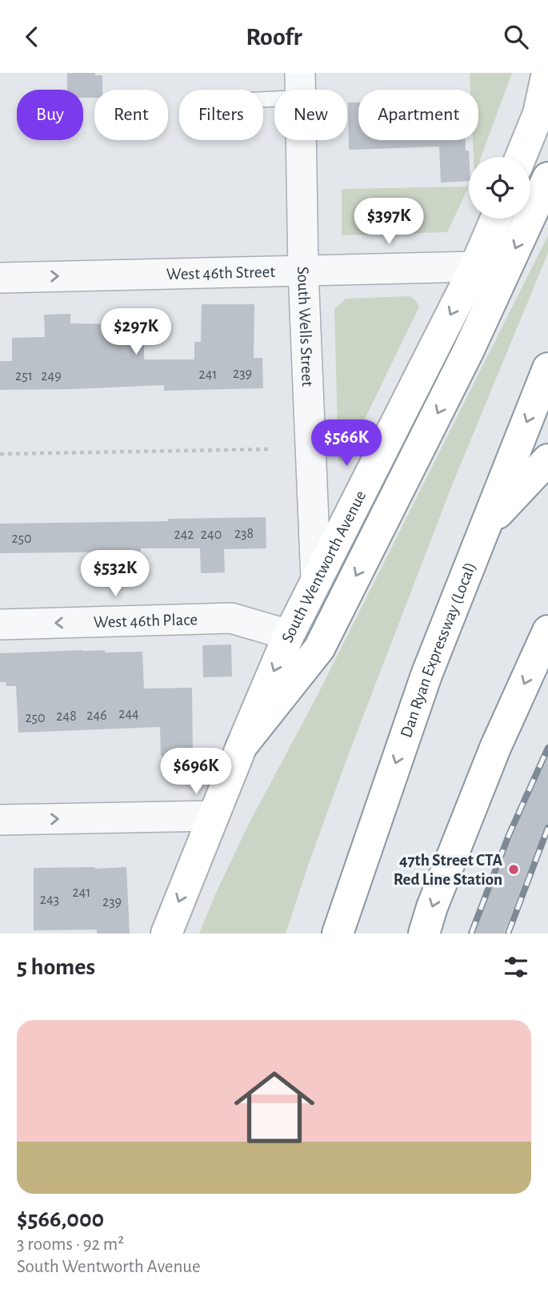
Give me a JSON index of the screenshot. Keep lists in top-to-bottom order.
{
  "streets": {
    "main road": ["South Wentworth Avenue", "Dan Ryan Expressway (Local)"],
    "street": ["West 46th Street", "South Wells Street", "West 46th Place"]
  },
  "crossings": [
    ["West 46th Street", "South Wells Street"],
    ["West 46th Street", "South Wentworth Avenue"],
    ["South Wells Street", "South Wentworth Avenue"],
    ["South Wentworth Avenue", "West 46th Place"]
  ],
  "one_way": ["West 46th Street"],
  "places": ["47th Street CTA Red Line Station"],
  "house_numbers": [
    "239",
    "241",
    "251",
    "249",
    "238",
    "242",
    "240",
    "250",
    "244",
    "246",
    "248",
    "250",
    "241",
    "243",
    "239"
  ],
  "page": {
    "header": "Roofr",
    "chip": [
      "Buy",
      "Rent",
      "Filters",
      "New",
      "Apartment"
    ],
    "price": [
      "$397K",
      "$297K",
      "$566K",
      "$532K",
      "$696K"
    ],
    "heading": "5 homes",
    "list": [
      {
        "name": "$566,000",
        "note": "3 rooms · 92 m² · South Wentworth Avenue"
      }
    ]
  }
}
